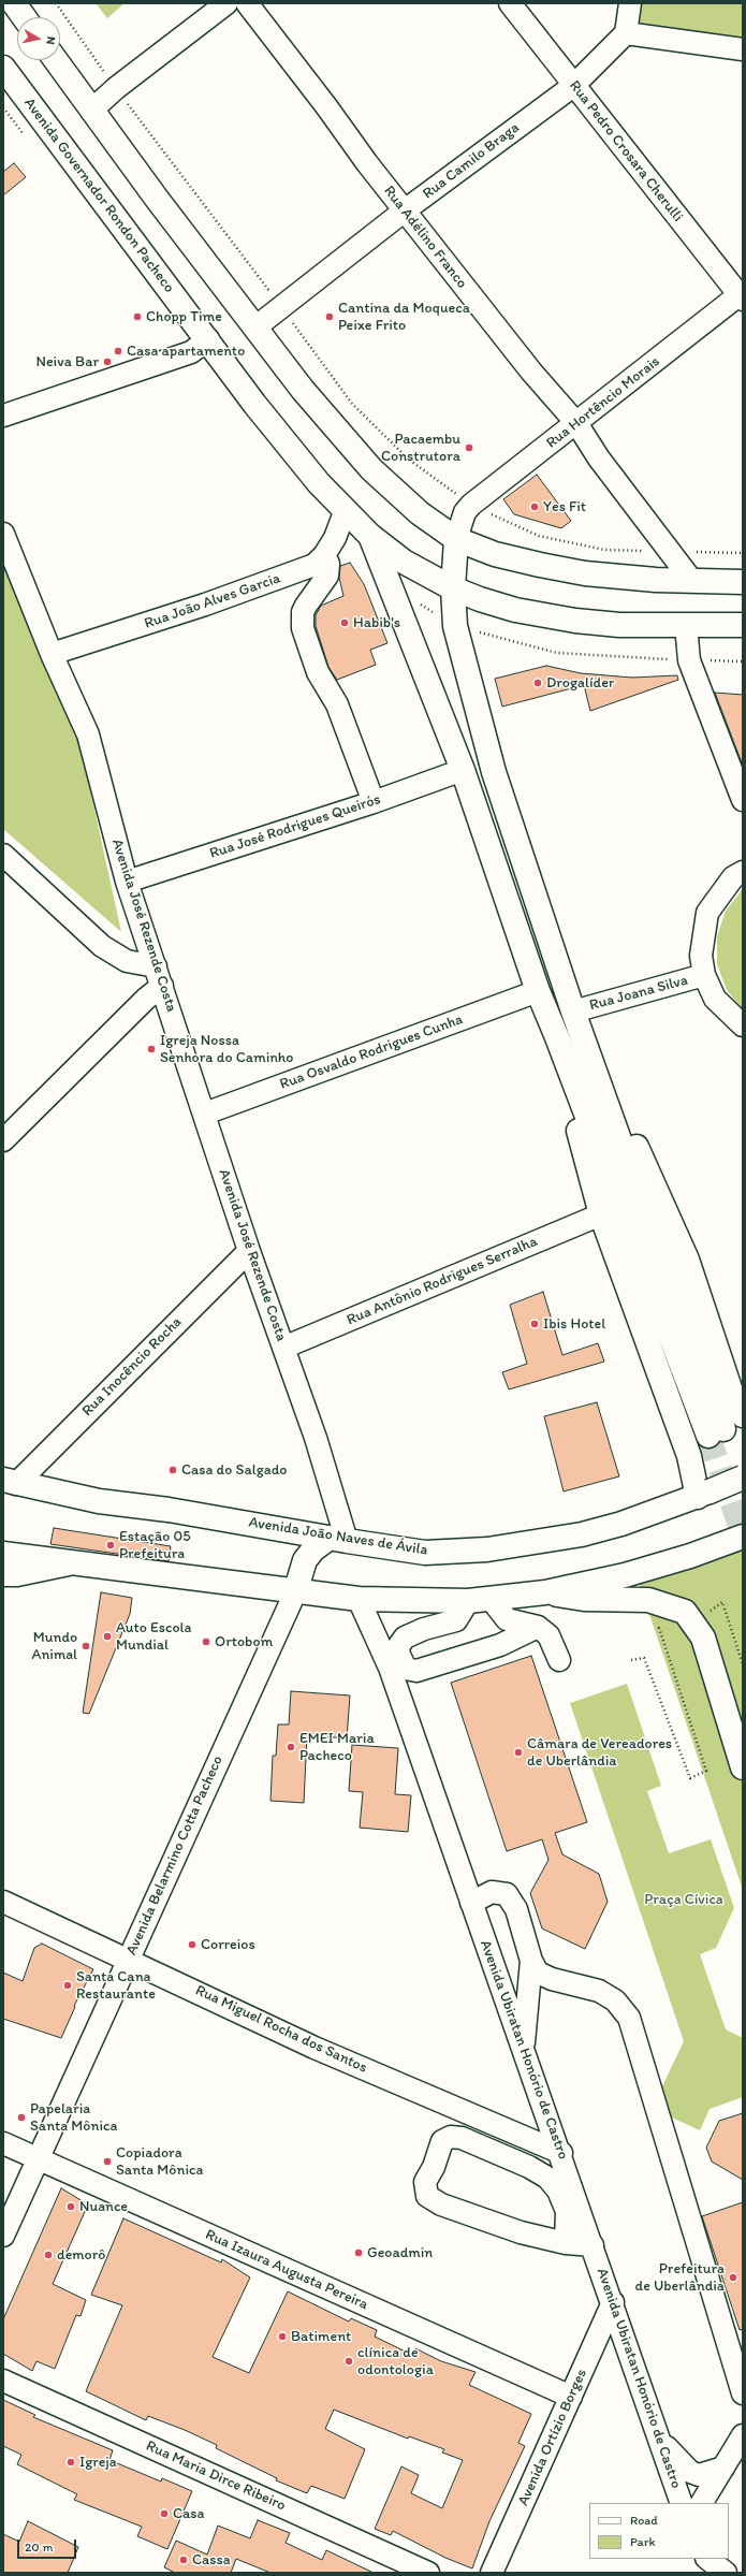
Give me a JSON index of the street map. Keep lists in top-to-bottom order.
{
  "streets": {
    "main road": ["Avenida Governador Rondon Pacheco", "Avenida João Naves de Ávila"],
    "street": [
      "Rua Pedro Crosara Cherulli",
      "Rua Camilo Braga",
      "Rua Adélino Franco",
      "Rua Hortêncio Morais",
      "Rua João Alves Garcia",
      "Rua José Rodrigues Queirós",
      "Avenida José Rezende Costa",
      "Rua Joana Silva",
      "Rua Osvaldo Rodrigues Cunha",
      "Rua Antônio Rodrigues Serralha",
      "Rua Inocêncio Rocha",
      "Avenida Belarmino Cotta Pacheco",
      "Rua Miguel Rocha dos Santos",
      "Avenida Ubiratan Honório de Castro",
      "Rua Izaura Augusta Pereira",
      "Avenida Ortízio Borges",
      "Rua Maria Dirce Ribeiro"
    ]
  },
  "crossings": [
    ["Rua Pedro Crosara Cherulli", "Rua Camilo Braga"],
    ["Rua Pedro Crosara Cherulli", "Rua Hortêncio Morais"],
    ["Rua Camilo Braga", "Rua Adélino Franco"],
    ["Avenida Governador Rondon Pacheco", "Rua João Alves Garcia"],
    ["Rua Adélino Franco", "Rua Hortêncio Morais"],
    ["Rua João Alves Garcia", "Avenida José Rezende Costa"],
    ["Rua José Rodrigues Queirós", "Avenida José Rezende Costa"],
    ["Avenida José Rezende Costa", "Rua Osvaldo Rodrigues Cunha"],
    ["Avenida José Rezende Costa", "Rua Antônio Rodrigues Serralha"],
    ["Avenida José Rezende Costa", "Rua Inocêncio Rocha"],
    ["Avenida José Rezende Costa", "Avenida João Naves de Ávila"],
    ["Rua Inocêncio Rocha", "Avenida João Naves de Ávila"],
    ["Avenida Belarmino Cotta Pacheco", "Rua Miguel Rocha dos Santos"],
    ["Avenida Belarmino Cotta Pacheco", "Rua Izaura Augusta Pereira"],
    ["Rua Miguel Rocha dos Santos", "Avenida Ubiratan Honório de Castro"],
    ["Avenida Ubiratan Honório de Castro", "Avenida Ortízio Borges"],
    ["Rua Izaura Augusta Pereira", "Avenida Ortízio Borges"]
  ],
  "parks": ["Praça Cívica"],
  "places": [
    "Chopp Time",
    "Cantina da Moqueca Peixe Frito",
    "Casa apartamento",
    "Neiva Bar",
    "Pacaembu Construtora",
    "Yes Fit",
    "Habib's",
    "Drogalíder",
    "Igreja Nossa Senhora do Caminho",
    "Ibis Hotel",
    "Casa do Salgado",
    "Estação 05 Prefeitura",
    "Auto Escola Mundial",
    "Ortobom",
    "Mundo Animal",
    "EMEI Maria Pacheco",
    "Câmara de Vereadores de Uberlândia",
    "Correios",
    "Santa Cana Restaurante",
    "Papelaria Santa Mônica",
    "Copiadora Santa Mônica",
    "Nuance",
    "Geoadmin",
    "demorô",
    "Prefeitura de Uberlândia",
    "Batiment",
    "clínica de odontologia",
    "Igreja",
    "Casa",
    "Cassa"
  ],
  "legend": ["Road", "Park"],
  "scale_bar": "20 m",
  "north": "right"
}
